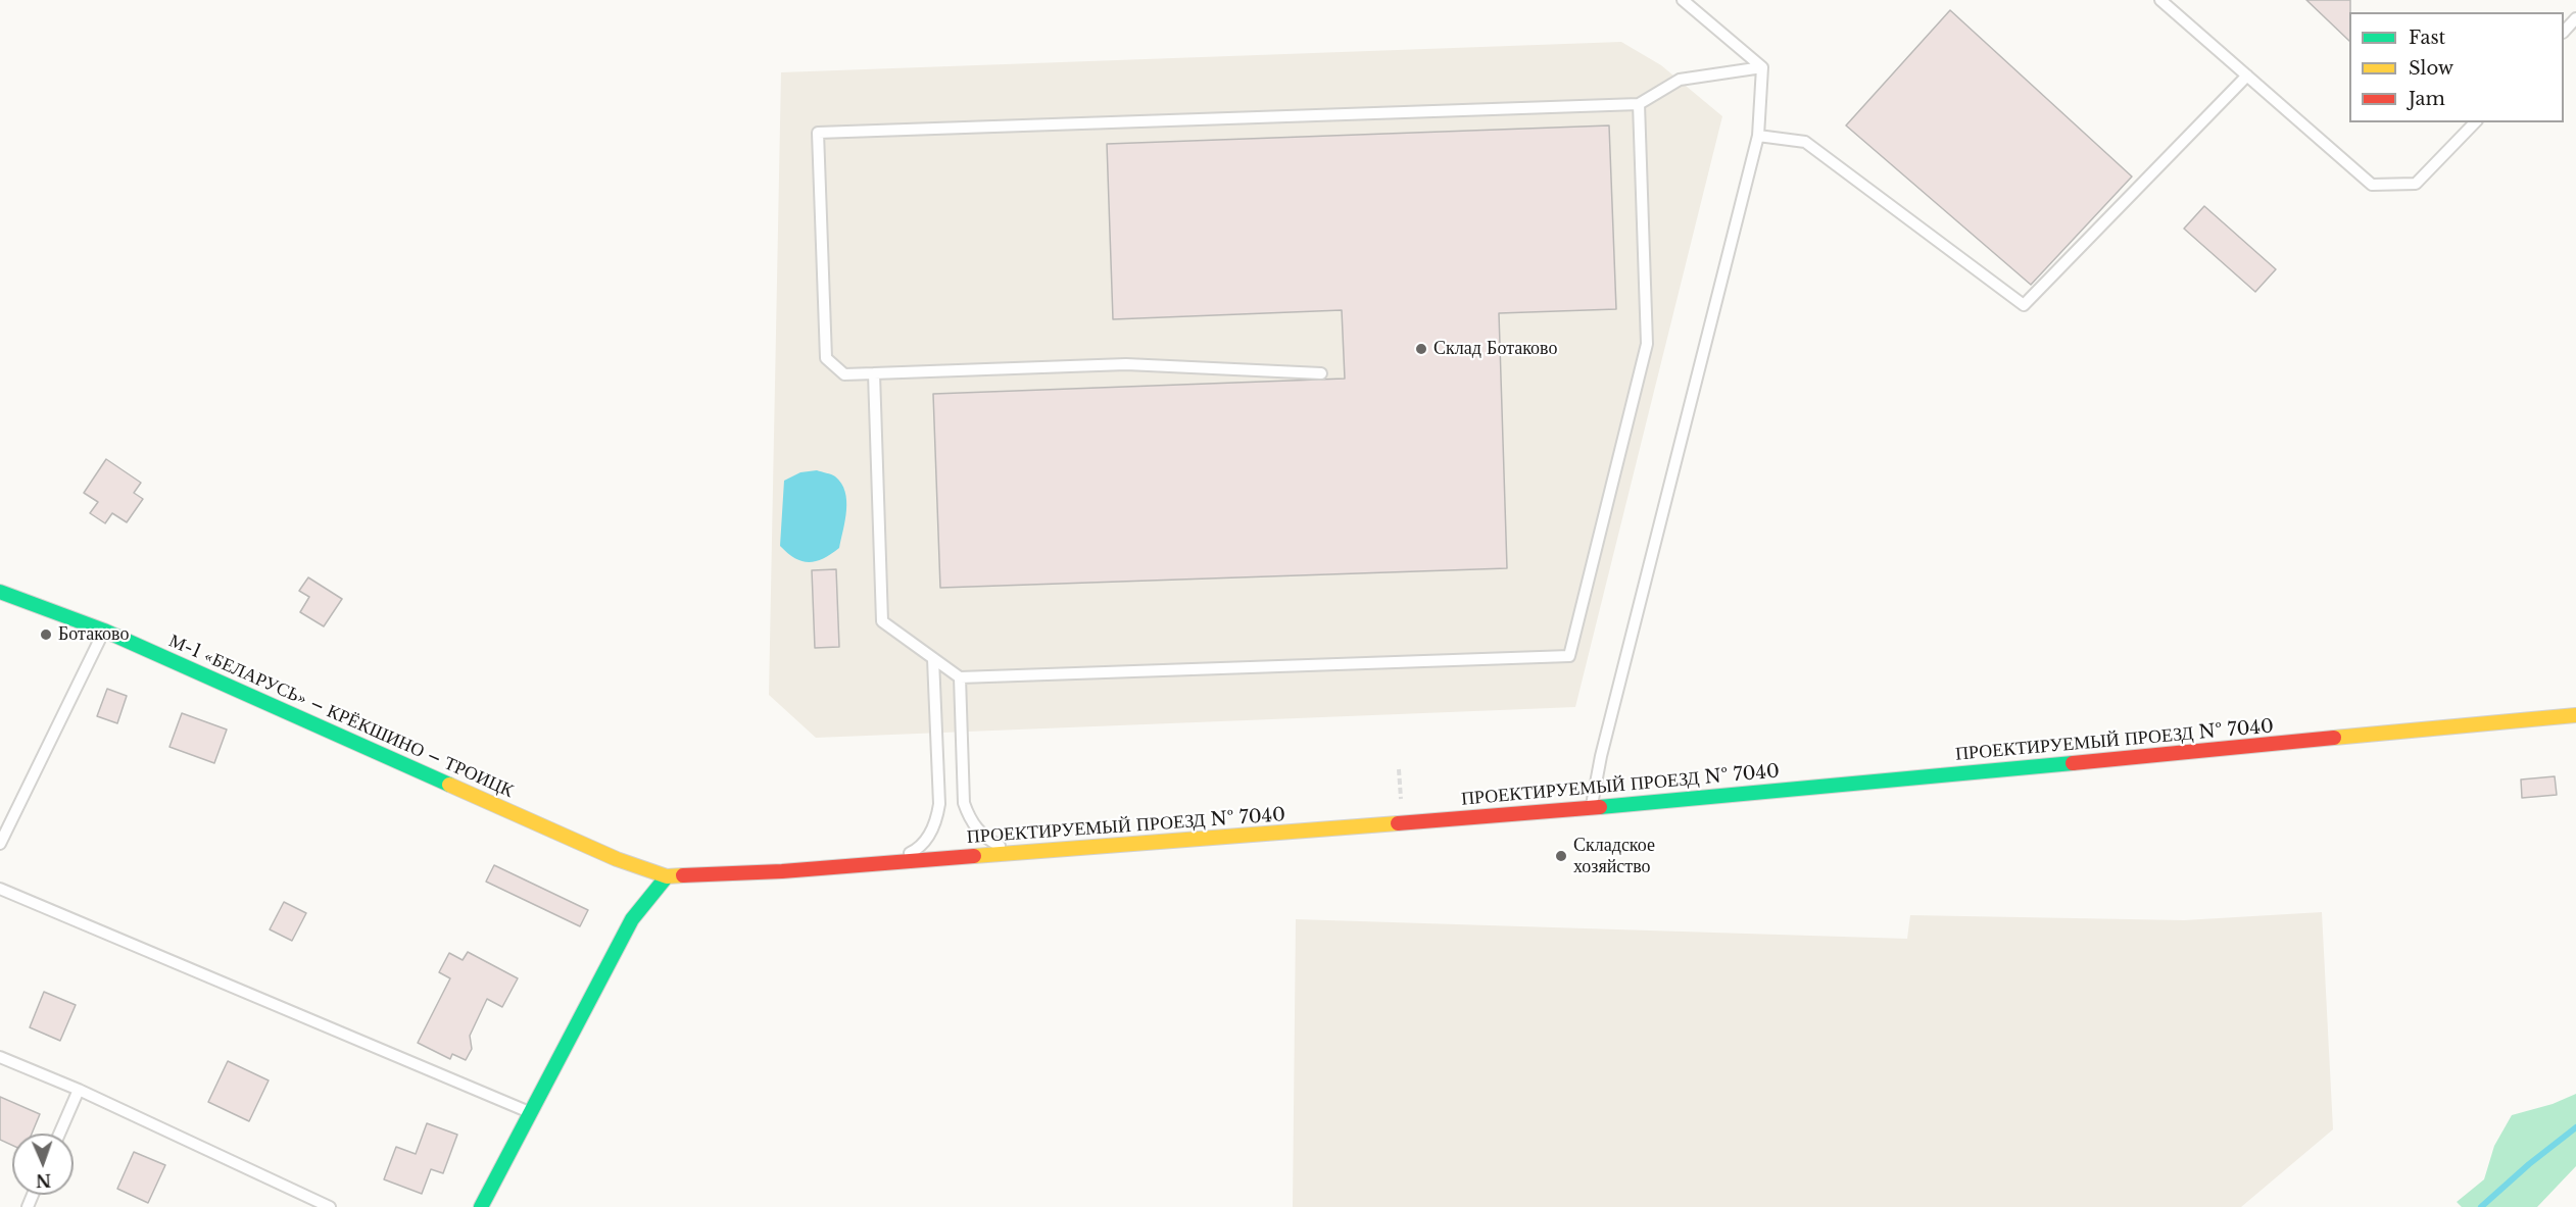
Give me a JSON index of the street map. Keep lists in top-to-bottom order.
{
  "streets": {
    "main road": ["М-1 «БЕЛАРУСЬ» – КРЁКШИНО – ТРОИЦК", "ПРОЕКТИРУЕМЫЙ ПРОЕЗД № 7040"]
  },
  "crossings": [
    ["М-1 «БЕЛАРУСЬ» – КРЁКШИНО – ТРОИЦК", "ПРОЕКТИРУЕМЫЙ ПРОЕЗД № 7040"]
  ],
  "places": ["Склад Ботаково", "Ботаково", "Складское хозяйство"],
  "legend": ["Fast", "Slow", "Jam"],
  "north": "bottom"
}
